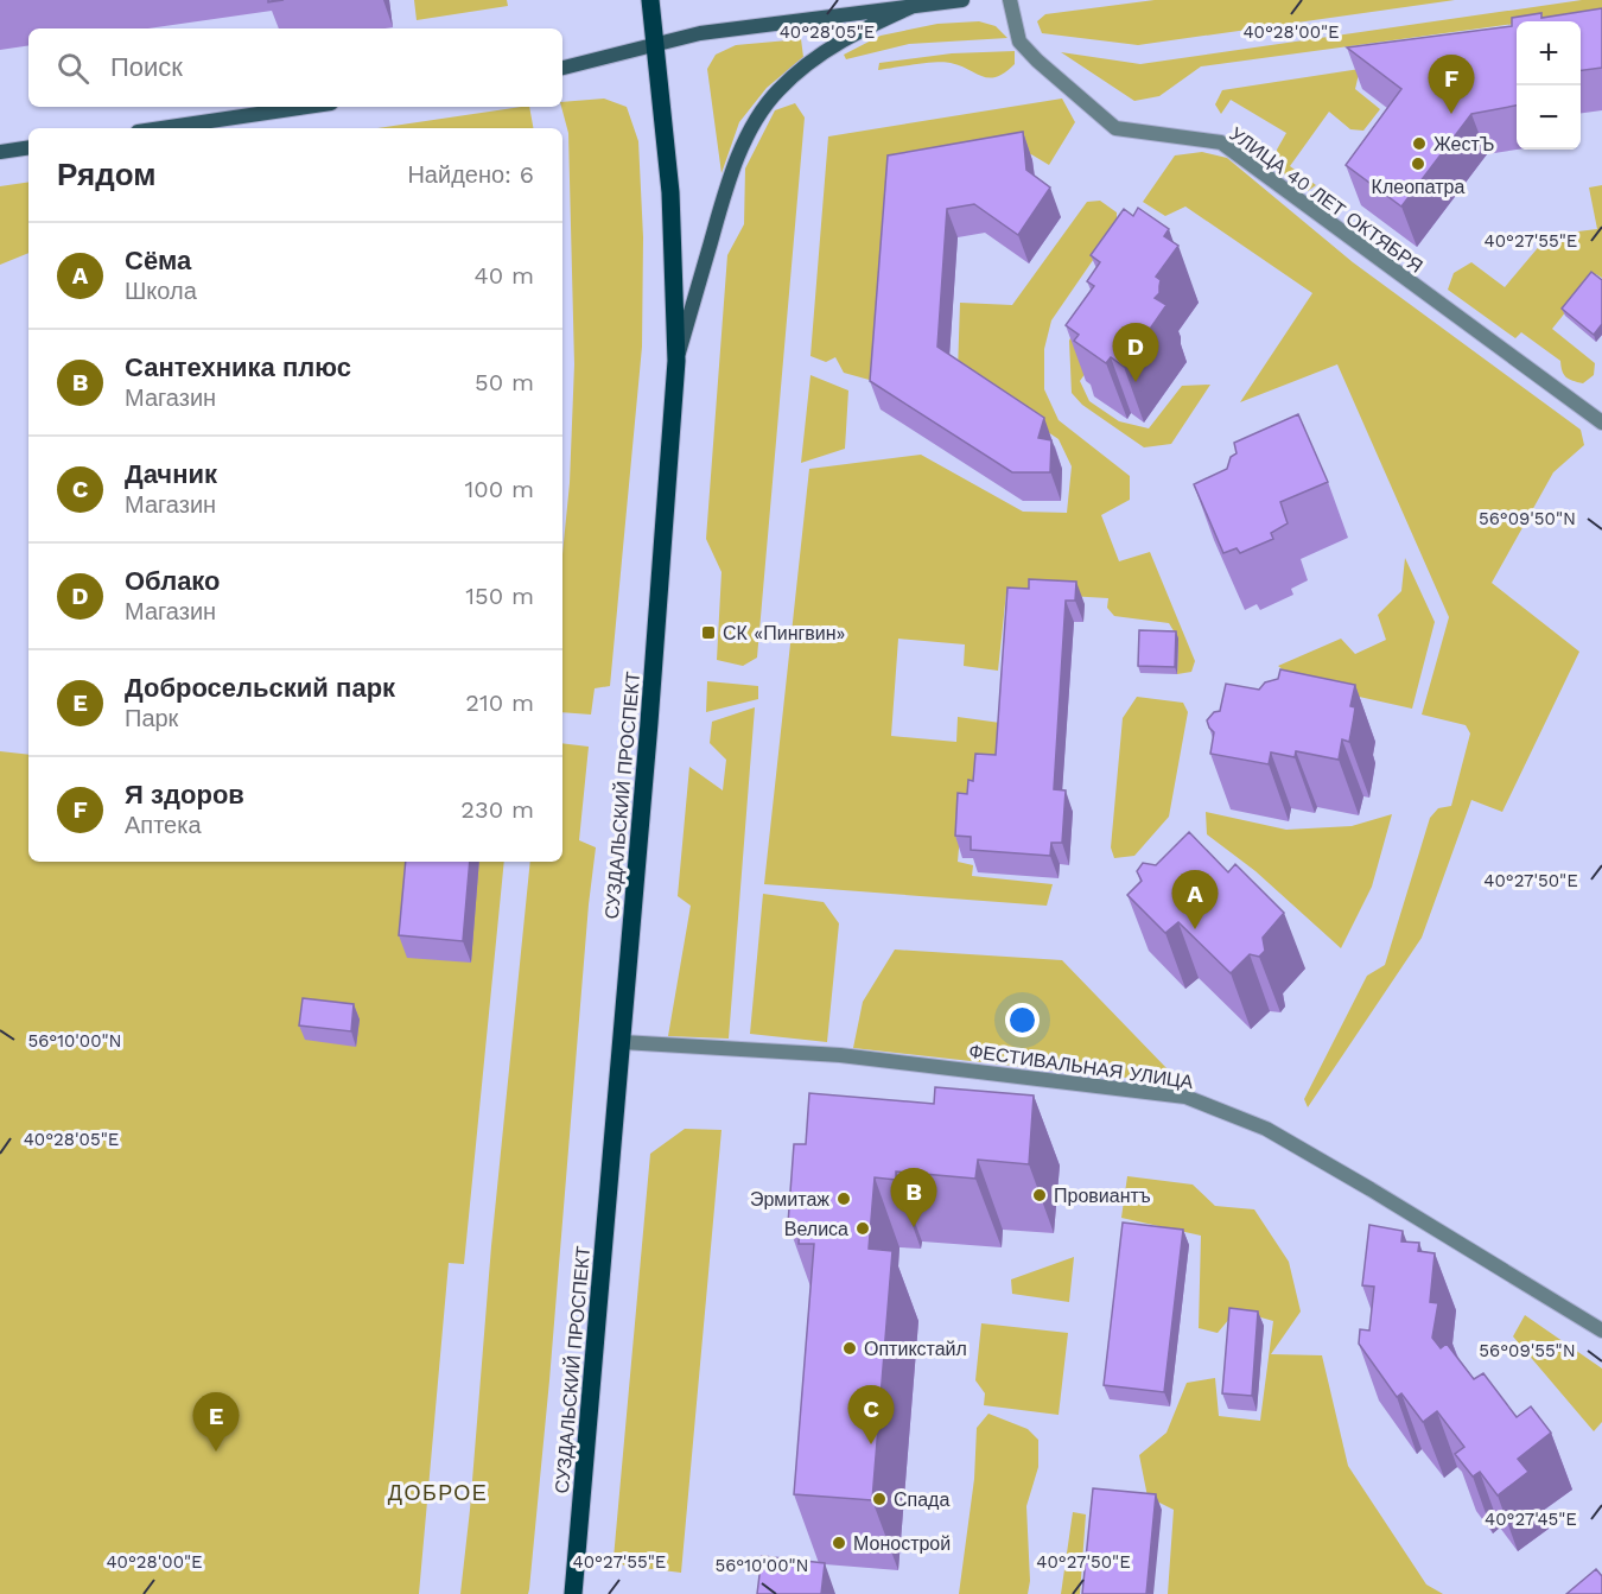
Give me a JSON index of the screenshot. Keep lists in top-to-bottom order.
{
  "streets": {
    "main road": ["СУЗДАЛЬСКИЙ ПРОСПЕКТ"],
    "street": ["УЛИЦА 40 ЛЕТ ОКТЯБРЯ", "ФЕСТИВАЛЬНАЯ УЛИЦА"]
  },
  "crossings": [
    ["СУЗДАЛЬСКИЙ ПРОСПЕКТ", "ФЕСТИВАЛЬНАЯ УЛИЦА"]
  ],
  "districts": ["ДОБРОЕ"],
  "places": {
    "other": [
      "ЖестЪ",
      "Клеопатра",
      "Провиантъ",
      "Эрмитаж",
      "Велиса",
      "Оптикстайл",
      "Спада",
      "Монострой"
    ],
    "transit": ["СК «Пингвин»"]
  },
  "page": {
    "map_buttons": ["+", "−"],
    "search": "Поиск",
    "pins": [
      "F",
      "D",
      "A",
      "B",
      "C",
      "E"
    ],
    "heading": ["Рядом", "Найдено: 6"],
    "list": [
      {
        "mark": "A",
        "name": "Сёма",
        "note": "Школа",
        "value": "40 m"
      },
      {
        "mark": "B",
        "name": "Сантехника плюс",
        "note": "Магазин",
        "value": "50 m"
      },
      {
        "mark": "C",
        "name": "Дачник",
        "note": "Магазин",
        "value": "100 m"
      },
      {
        "mark": "D",
        "name": "Облако",
        "note": "Магазин",
        "value": "150 m"
      },
      {
        "mark": "E",
        "name": "Добросельский парк",
        "note": "Парк",
        "value": "210 m"
      },
      {
        "mark": "F",
        "name": "Я здоров",
        "note": "Аптека",
        "value": "230 m"
      }
    ]
  },
  "coordinates": [
    "40°28'05\"E",
    "40°28'00\"E",
    "40°27'55\"E",
    "56°09'50\"N",
    "40°27'50\"E",
    "56°10'00\"N",
    "56°09'55\"N",
    "40°27'45\"E"
  ]
}
